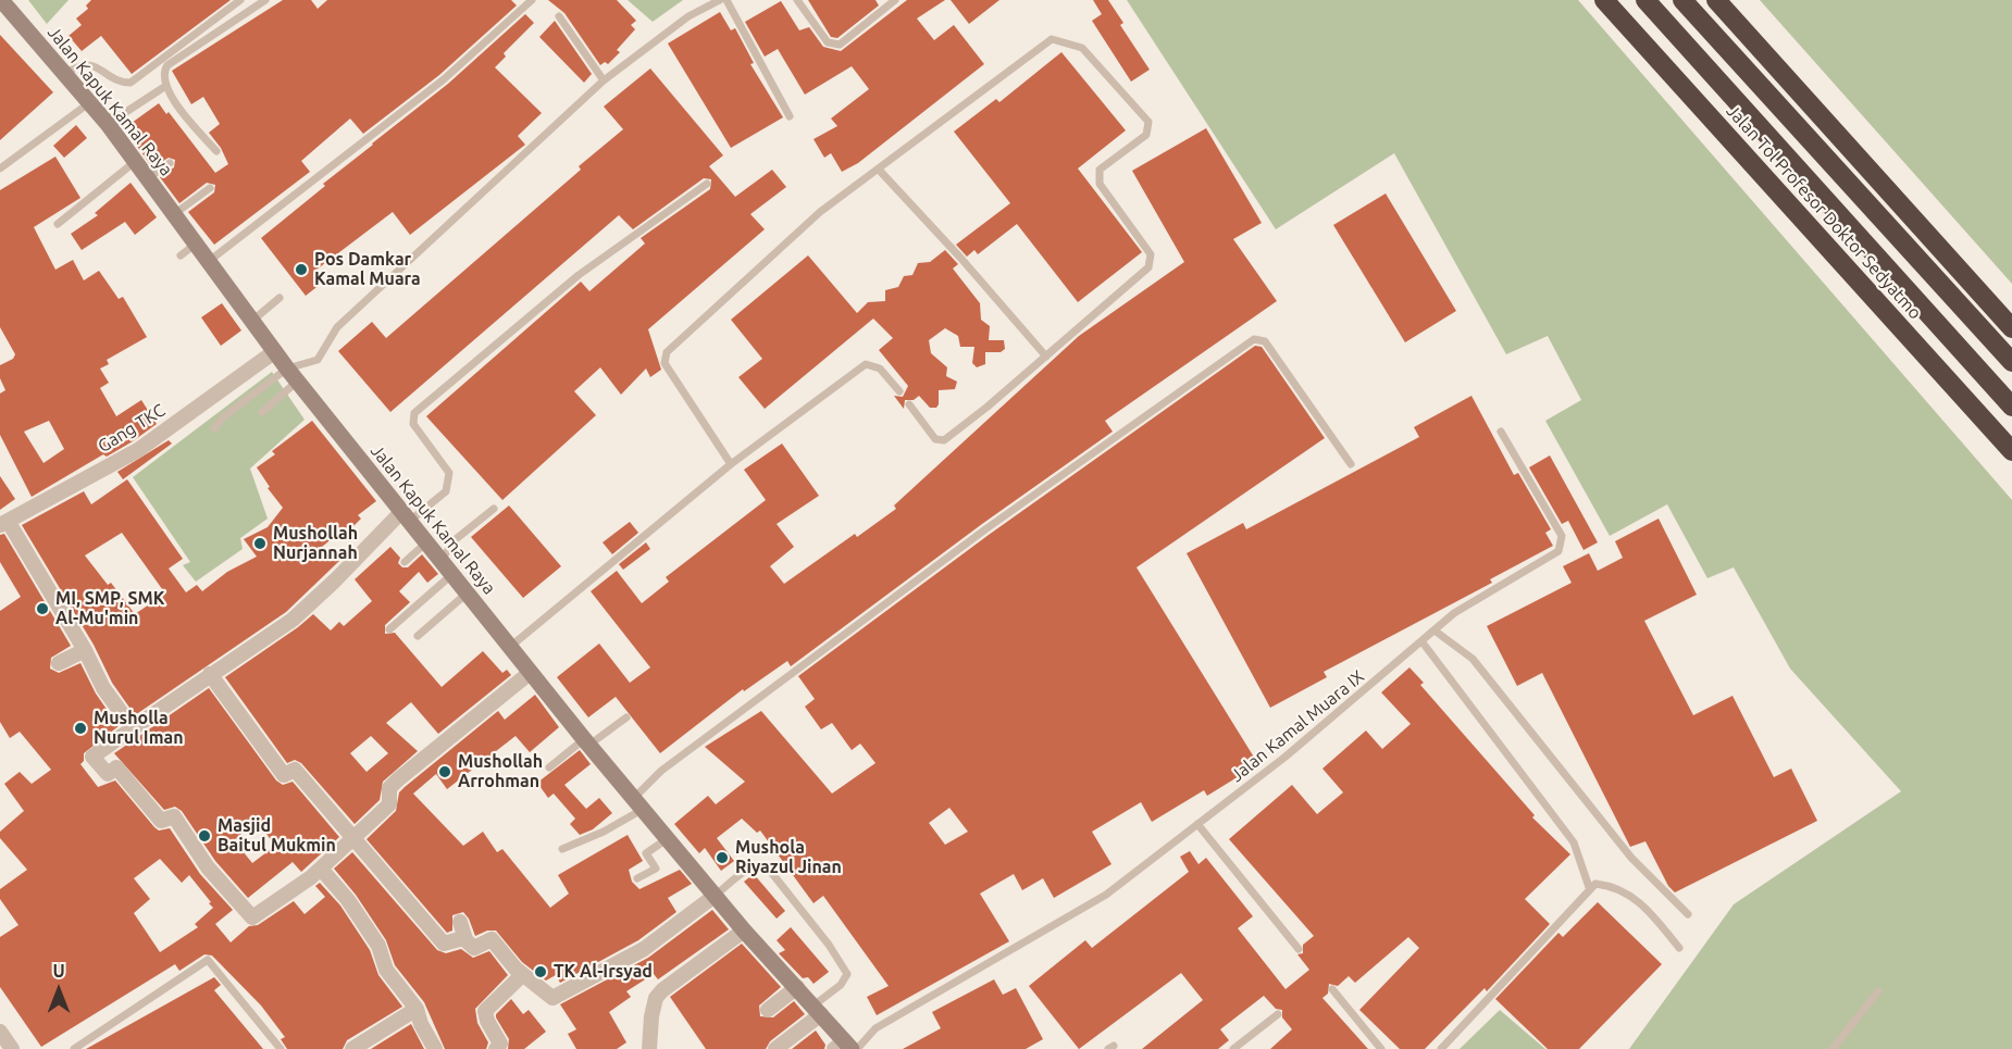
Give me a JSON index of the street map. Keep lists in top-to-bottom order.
{
  "streets": {
    "highway": ["Jalan Tol Profesor Doktor Sedyatmo"],
    "main road": ["Jalan Kapuk Kamal Raya"],
    "street": ["Gang TKC"],
    "lane": ["Jalan Kamal Muara IX"]
  },
  "crossings": [
    ["Jalan Kapuk Kamal Raya", "Gang TKC"],
    ["Jalan Kapuk Kamal Raya", "Jalan Kamal Muara IX"]
  ],
  "places": [
    "Pos Damkar Kamal Muara",
    "Mushollah Nurjannah",
    "MI, SMP, SMK Al-Mu'min",
    "Musholla Nurul Iman",
    "Mushollah Arrohman",
    "Masjid Baitul Mukmin",
    "Mushola Riyazul Jinan",
    "TK Al-Irsyad"
  ],
  "north": "top"
}
